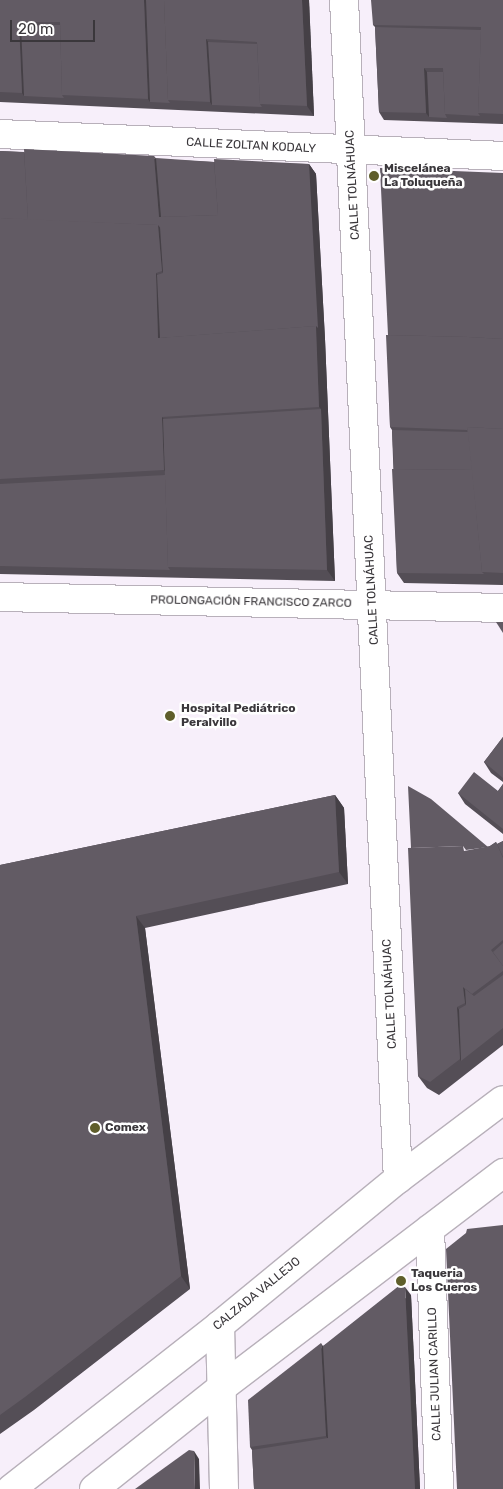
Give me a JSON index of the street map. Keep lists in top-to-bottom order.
{
  "streets": {
    "street": [
      "CALLE ZOLTAN KODALY",
      "CALLE TOLNÁHUAC",
      "PROLONGACIÓN FRANCISCO ZARCO",
      "CALZADA VALLEJO",
      "CALLE JULIAN CARILLO"
    ]
  },
  "crossings": [
    ["CALLE ZOLTAN KODALY", "CALLE TOLNÁHUAC"],
    ["CALLE TOLNÁHUAC", "PROLONGACIÓN FRANCISCO ZARCO"],
    ["CALLE TOLNÁHUAC", "CALZADA VALLEJO"]
  ],
  "places": [
    "Miscelánea La Toluqueña",
    "Hospital Pediátrico Peralvillo",
    "Comex",
    "Taqueria Los Cueros"
  ],
  "scale_bar": "20 m"
}
